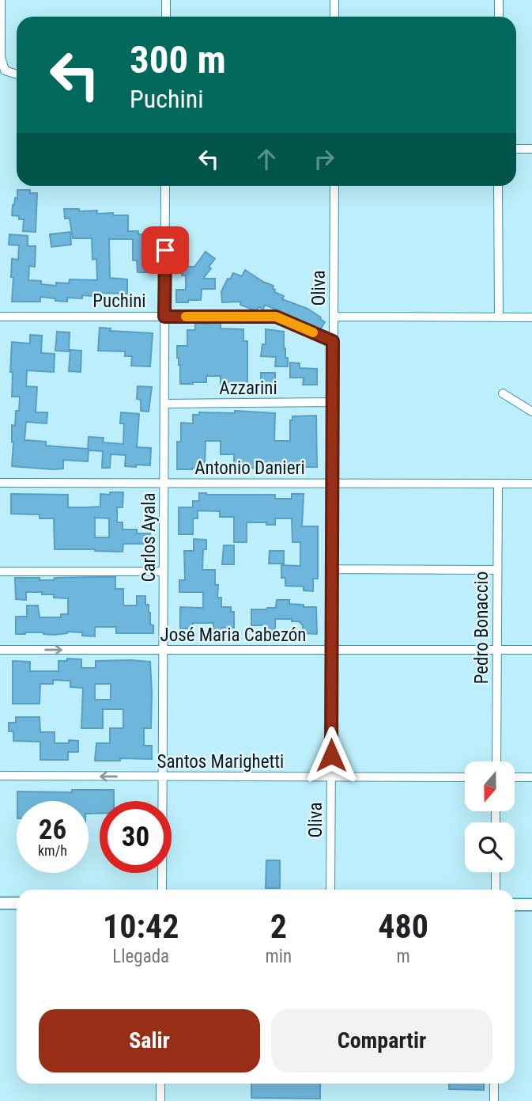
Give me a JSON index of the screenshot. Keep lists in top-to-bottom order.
{
  "streets": {
    "street": [
      "Oliva",
      "Puchini",
      "Azzarini",
      "Antonio Danieri",
      "Carlos Ayala",
      "Pedro Bonaccio",
      "José Maria Cabezón",
      "Santos Marighetti"
    ]
  },
  "crossings": [
    ["Oliva", "Puchini"],
    ["Oliva", "Azzarini"],
    ["Oliva", "Antonio Danieri"],
    ["Oliva", "José Maria Cabezón"],
    ["Oliva", "Santos Marighetti"],
    ["Puchini", "Carlos Ayala"],
    ["Azzarini", "Carlos Ayala"],
    ["Antonio Danieri", "Carlos Ayala"],
    ["Antonio Danieri", "Pedro Bonaccio"],
    ["Carlos Ayala", "José Maria Cabezón"],
    ["Carlos Ayala", "Santos Marighetti"],
    ["Pedro Bonaccio", "José Maria Cabezón"]
  ],
  "north": "bottom",
  "page": {
    "turn": ["300 m", "Puchini"],
    "speed": "26 km/h",
    "limit": "30",
    "eta": [
      "10:42",
      "Llegada",
      "2",
      "min",
      "480",
      "m"
    ],
    "buttons": ["Salir", "Compartir"]
  }
}
